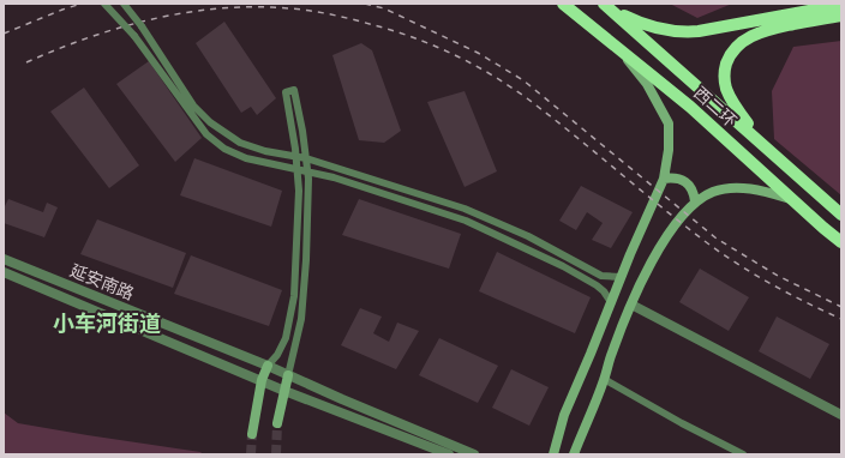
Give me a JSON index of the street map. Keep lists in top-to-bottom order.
{
  "streets": {
    "highway": ["西二环"],
    "street": ["延安南路"]
  },
  "districts": ["小车河街道"]
}
